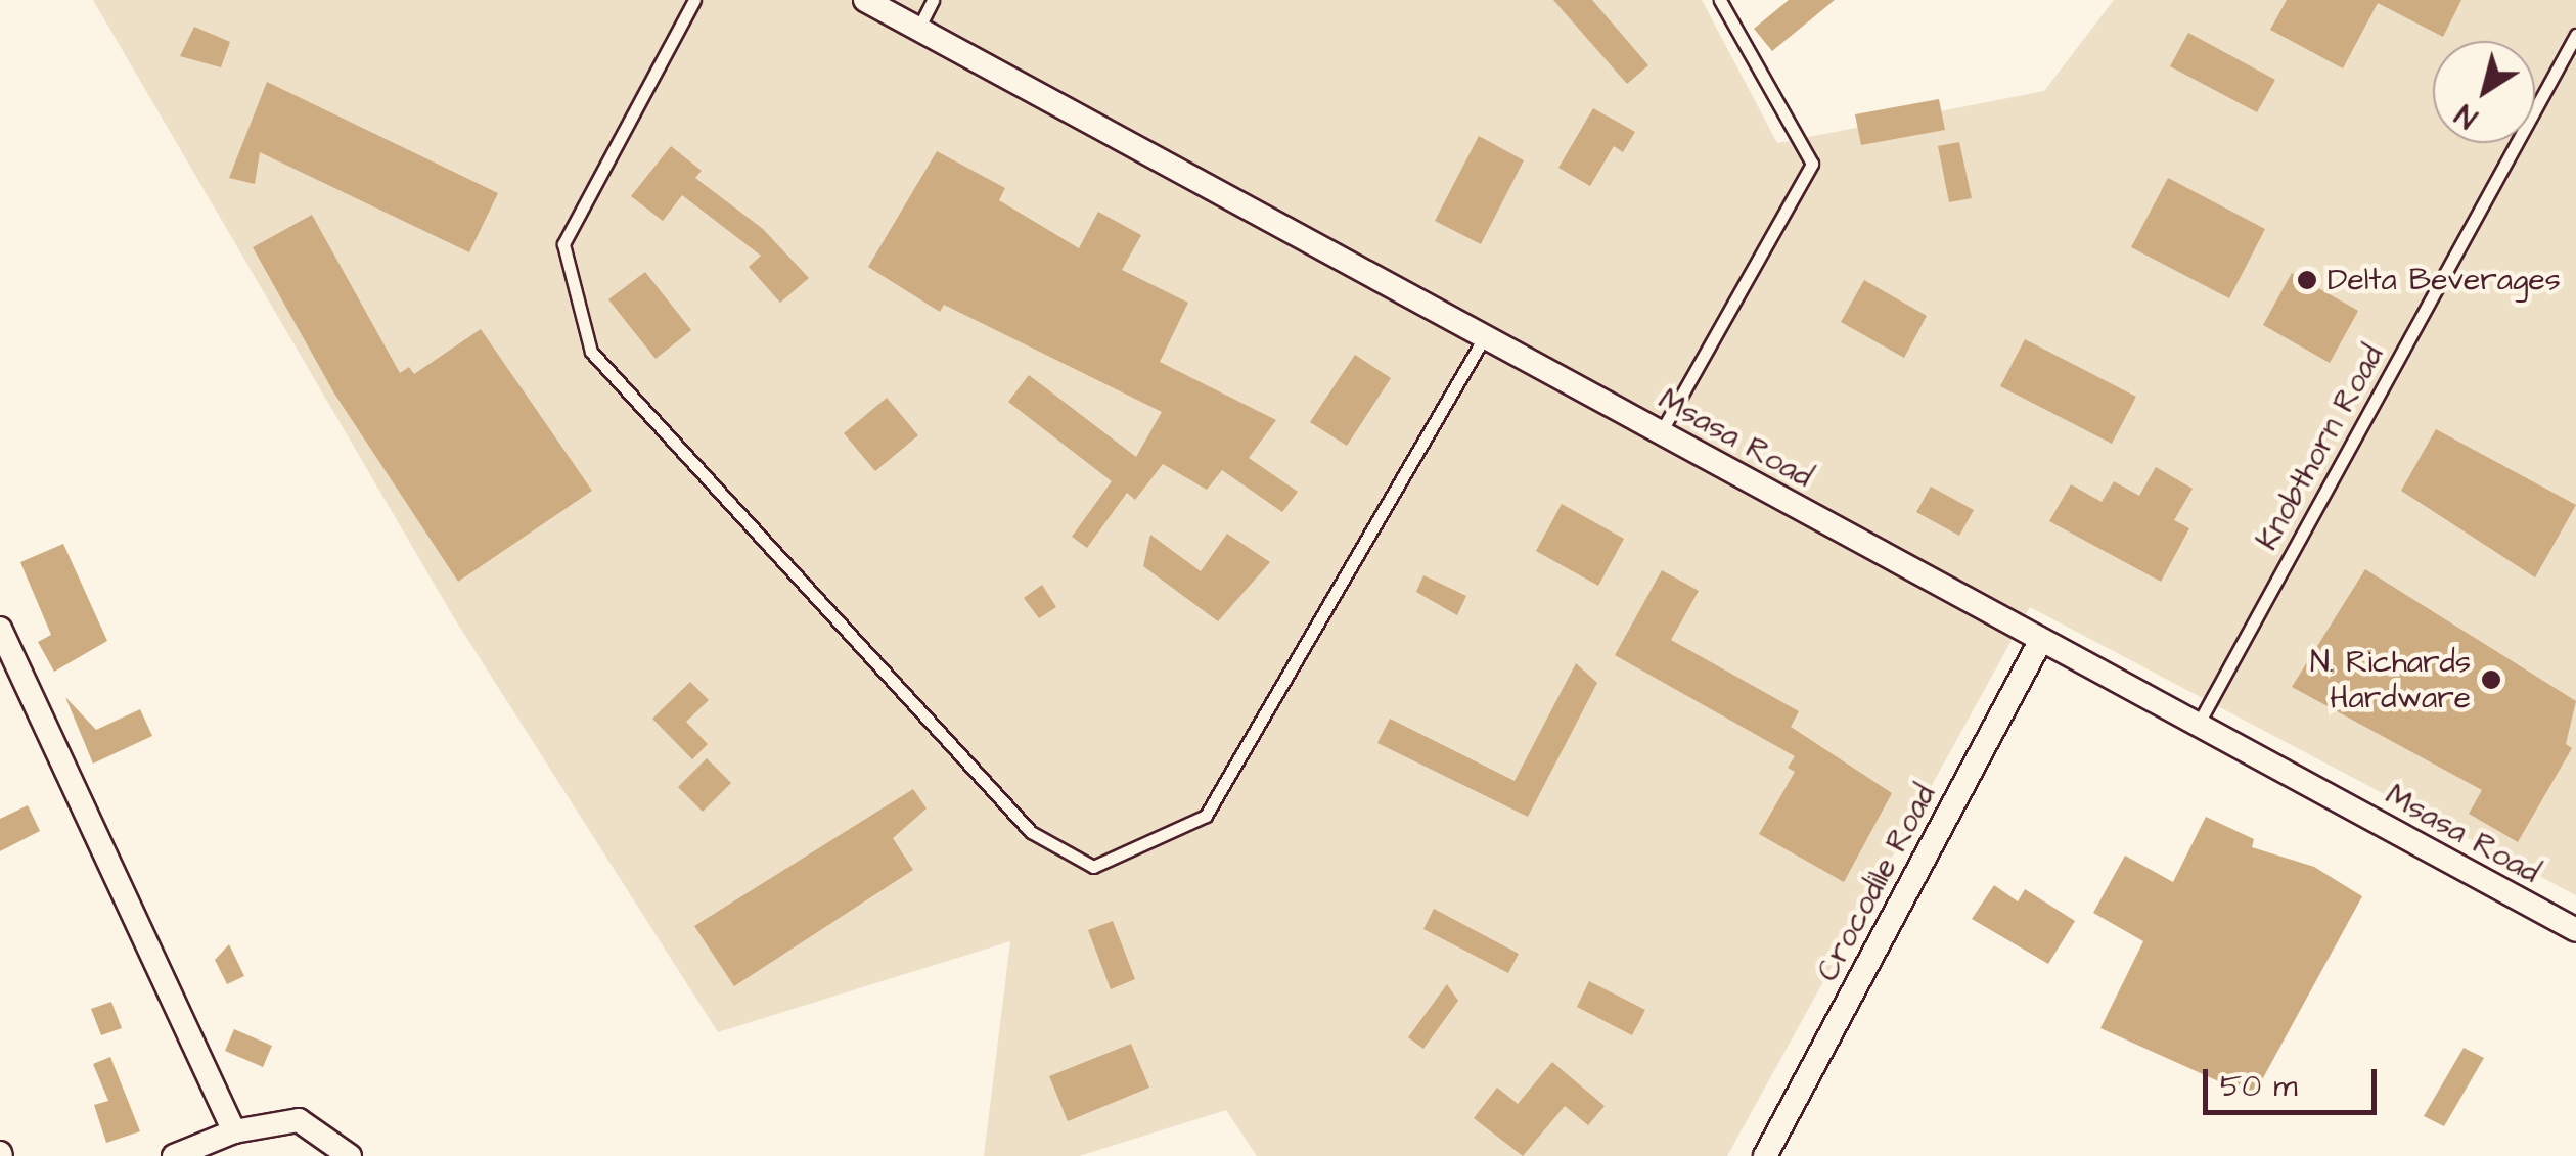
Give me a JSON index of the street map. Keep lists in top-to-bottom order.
{
  "streets": {
    "street": ["Msasa Road", "Crocodile Road"],
    "lane": ["Knobthorn Road"]
  },
  "crossings": [
    ["Msasa Road", "Knobthorn Road"],
    ["Msasa Road", "Crocodile Road"]
  ],
  "places": ["Delta Beverages", "N. Richards Hardware"],
  "scale_bar": "50 m",
  "north": "bottom left"
}
